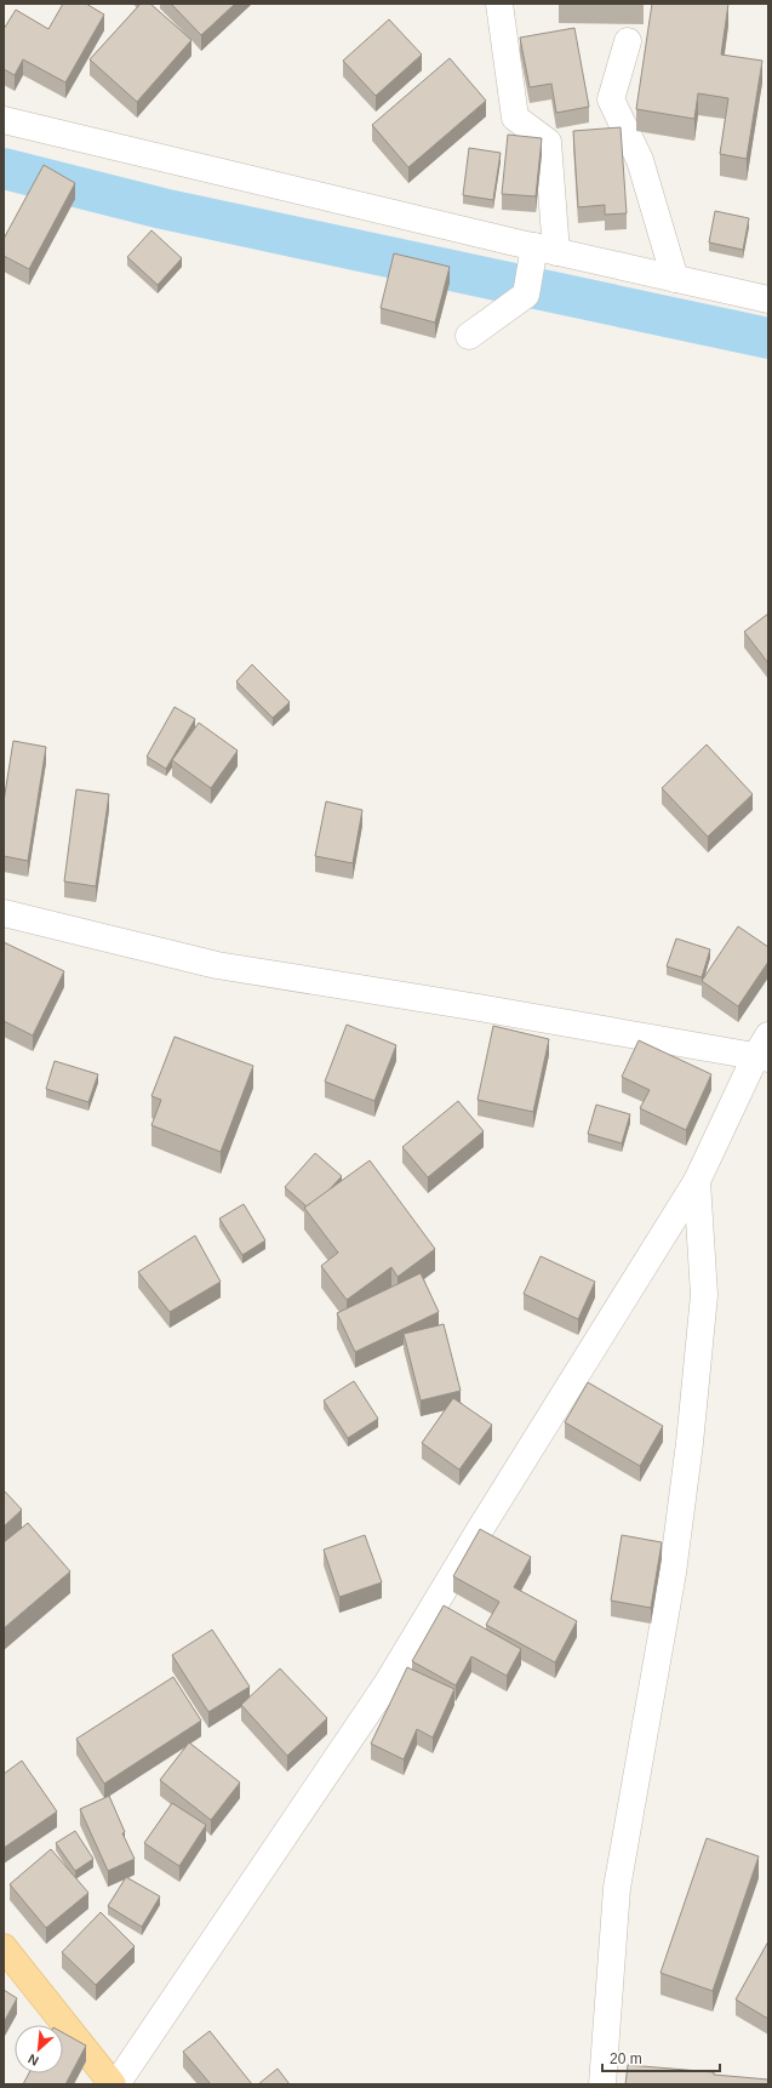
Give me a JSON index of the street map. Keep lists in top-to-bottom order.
{
  "scale_bar": "20 m",
  "north": "bottom left"
}
